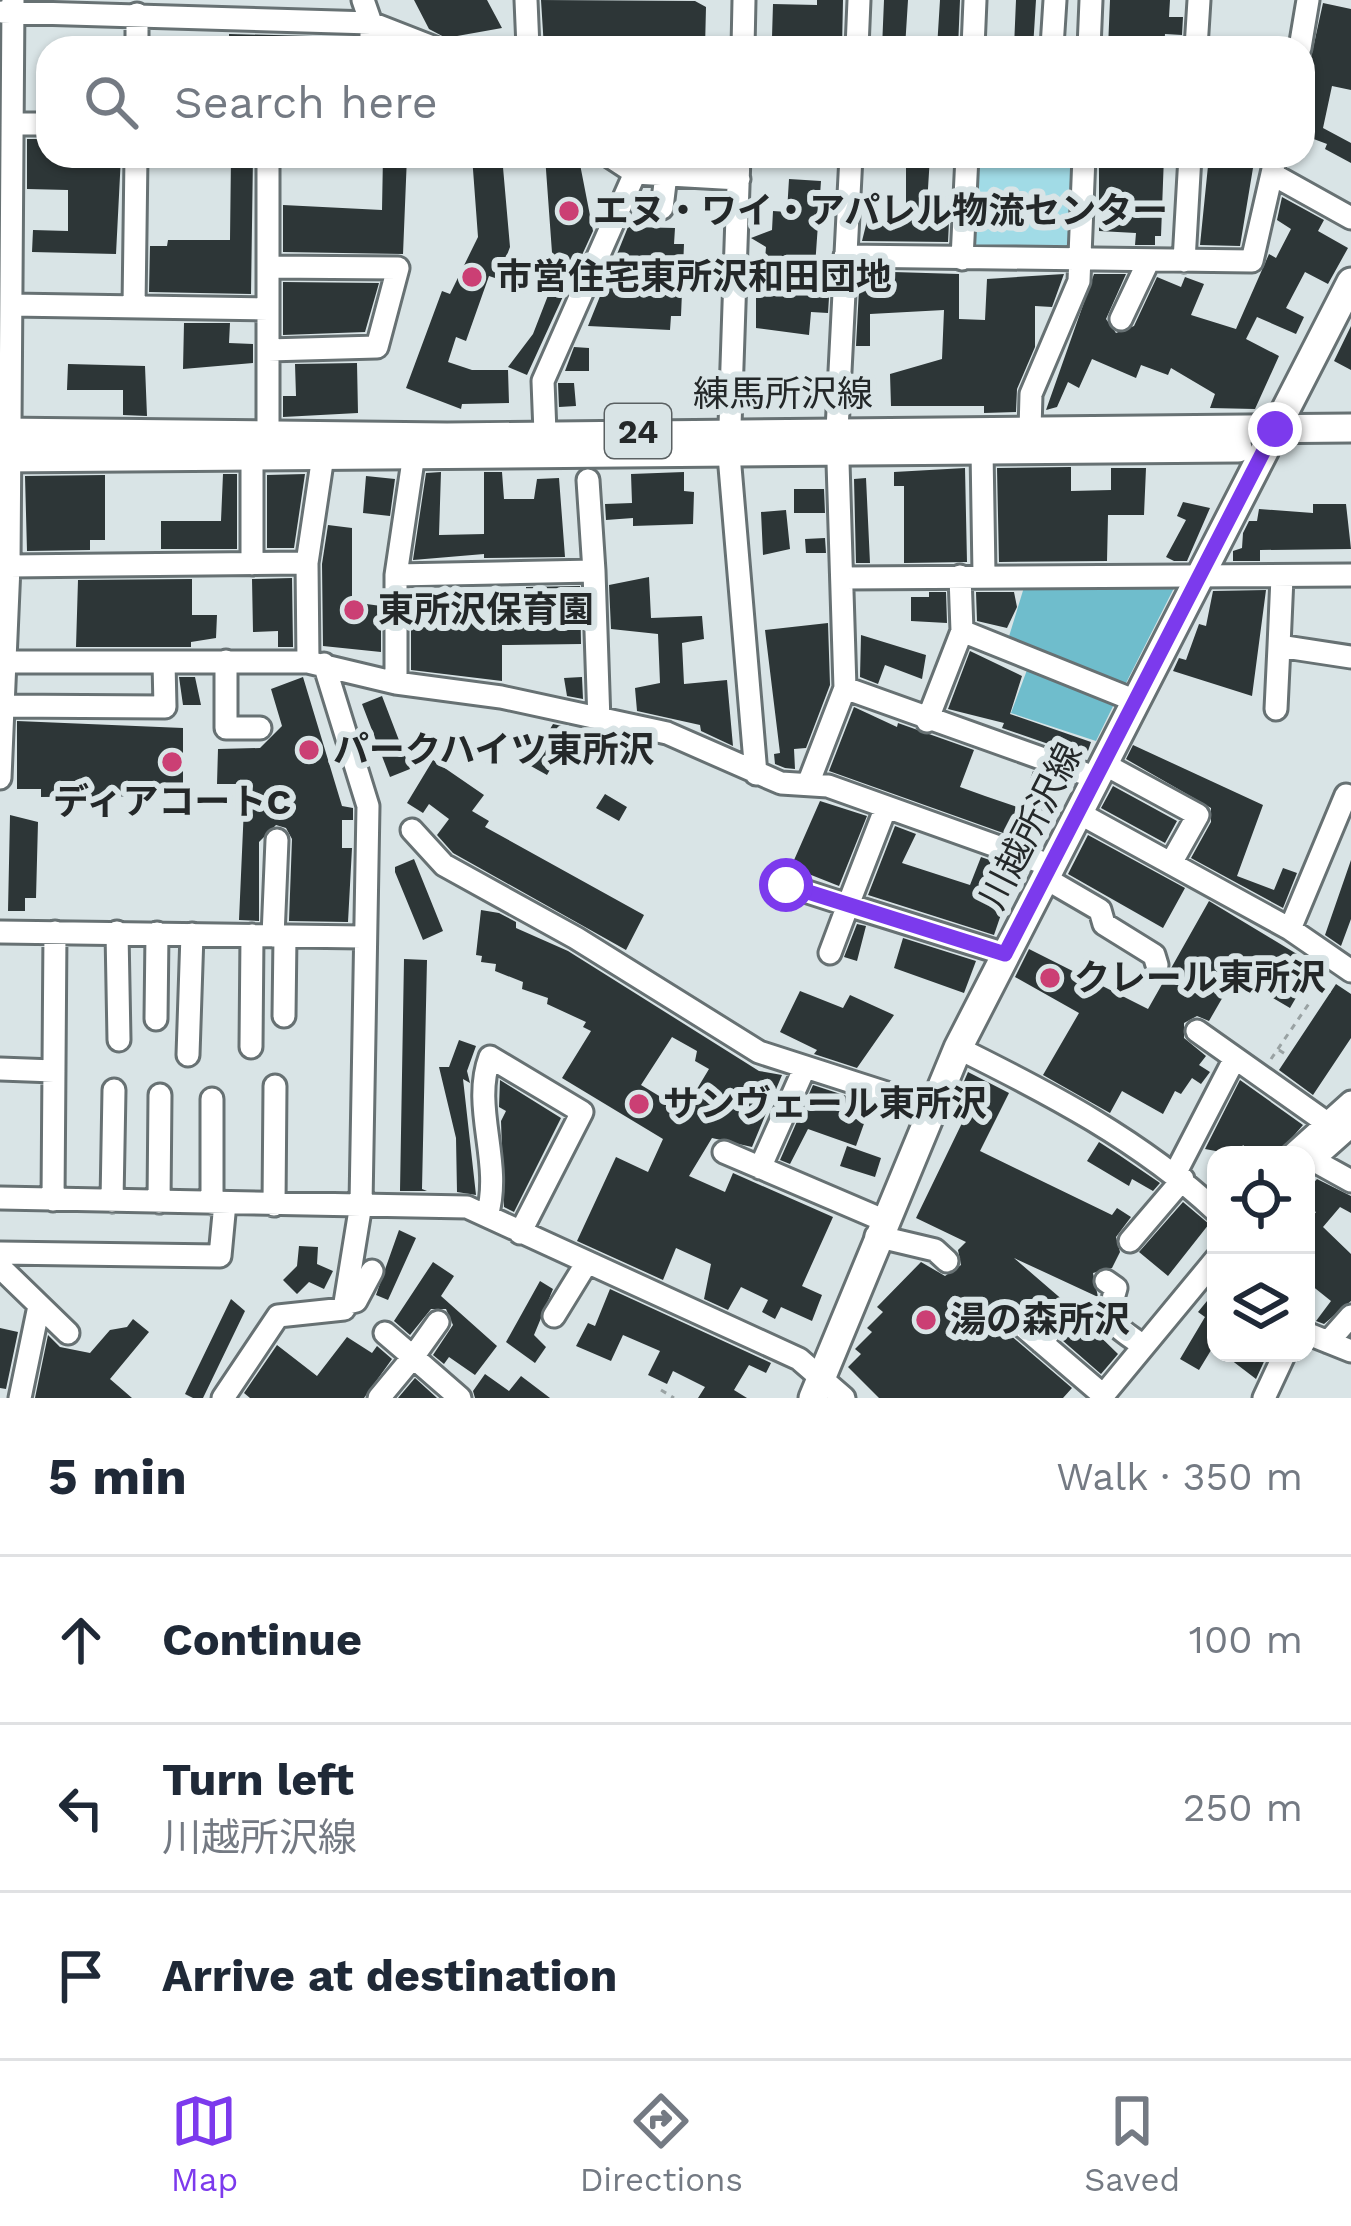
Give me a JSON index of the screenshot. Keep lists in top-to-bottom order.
{
  "streets": {
    "main road": ["練馬所沢線", "24", "川越所沢線"]
  },
  "crossings": [
    ["練馬所沢線", "川越所沢線"]
  ],
  "places": [
    "エヌ・ワイ・アパレル物流センター",
    "市営住宅東所沢和田団地",
    "東所沢保育園",
    "パークハイツ東所沢",
    "ディアコートC",
    "クレール東所沢",
    "サンヴェール東所沢",
    "湯の森所沢"
  ],
  "page": {
    "search": "Search here",
    "heading": ["5 min", "Walk · 350 m"],
    "list": [
      ["Continue", "100 m"],
      ["Turn left", "川越所沢線", "250 m"],
      "Arrive at destination"
    ],
    "nav": ["Map", "Directions", "Saved"]
  }
}
